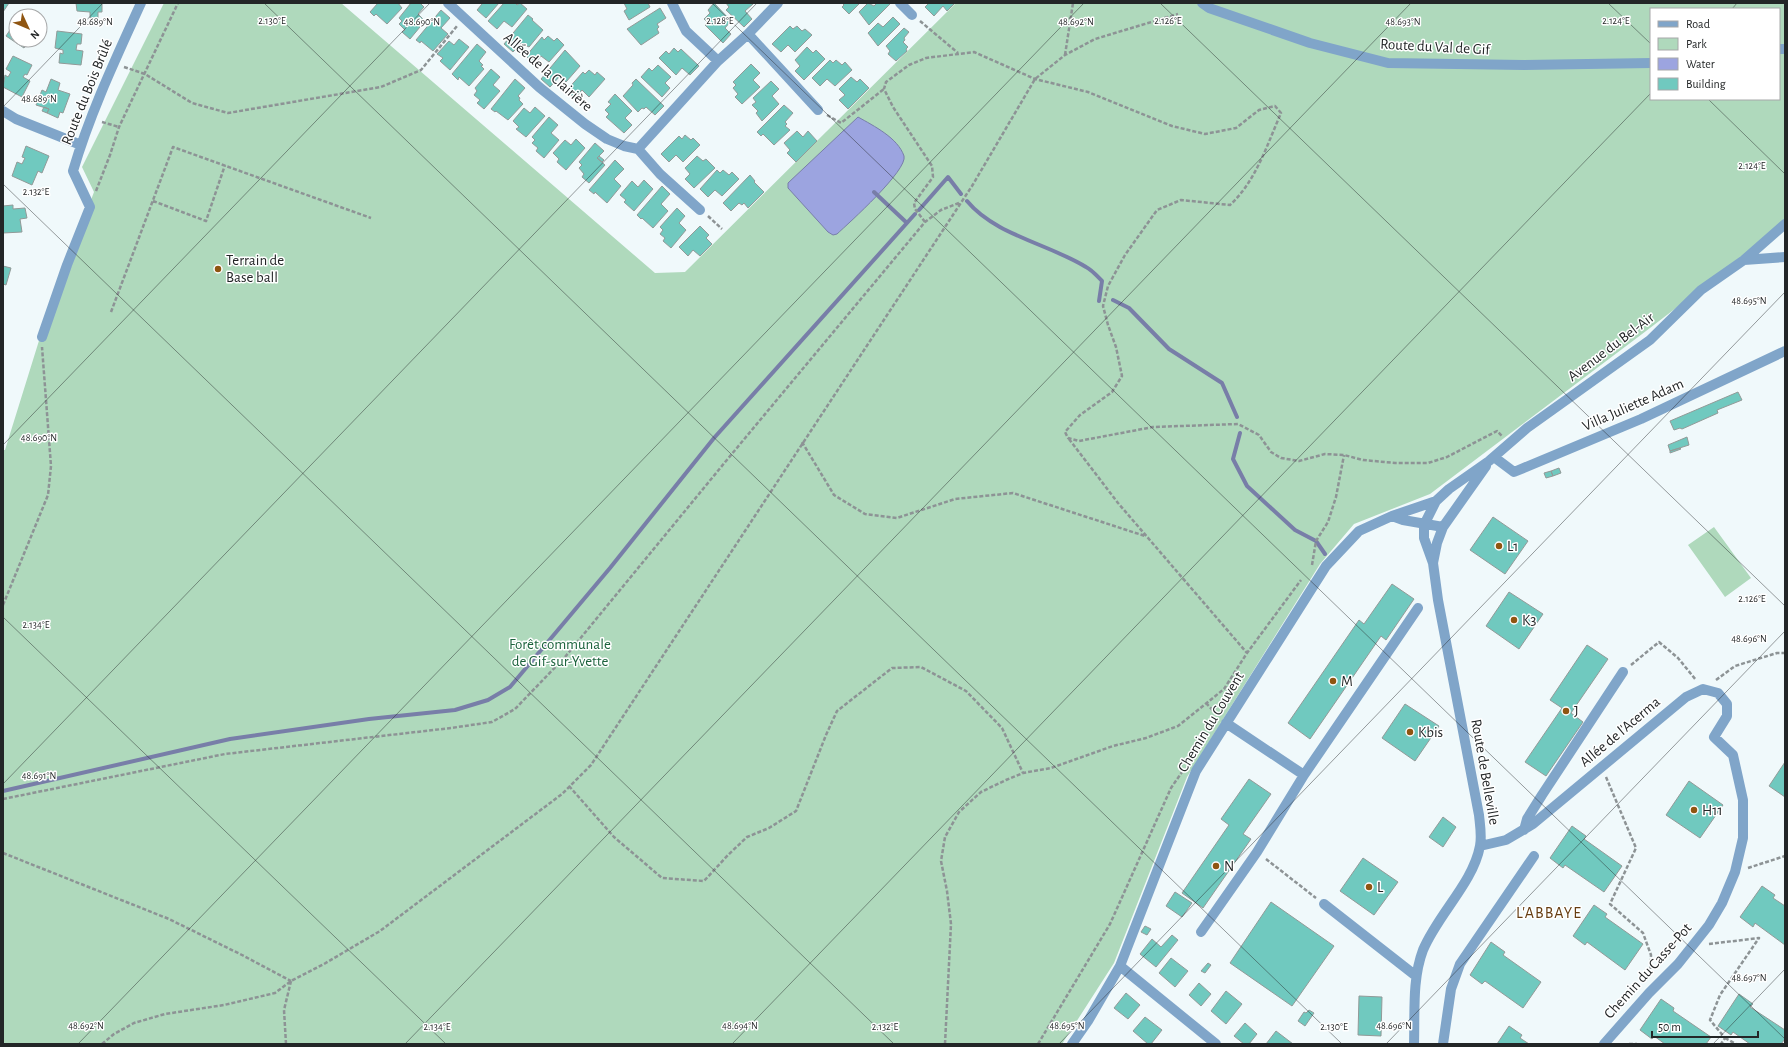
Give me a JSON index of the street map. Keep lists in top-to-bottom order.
{
  "streets": {
    "street": [
      "Route du Val de Gif",
      "Allée de la Clairière",
      "Route du Bois Brûlé",
      "Avenue du Bel-Air",
      "Villa Juliette Adam",
      "Chemin du Couvent",
      "Allée de l'Acerma",
      "Route de Belleville",
      "Chemin du Casse-Pot"
    ]
  },
  "crossings": [
    ["Avenue du Bel-Air", "Villa Juliette Adam"],
    ["Avenue du Bel-Air", "Route de Belleville"],
    ["Villa Juliette Adam", "Route de Belleville"],
    ["Chemin du Couvent", "Route de Belleville"],
    ["Allée de l'Acerma", "Route de Belleville"],
    ["Allée de l'Acerma", "Chemin du Casse-Pot"]
  ],
  "districts": ["L'ABBAYE"],
  "parks": ["Forêt communale de Gif-sur-Yvette"],
  "places": [
    "Terrain de Base ball",
    "L1",
    "K3",
    "M",
    "J",
    "Kbis",
    "H11",
    "N",
    "L"
  ],
  "legend": [
    "Road",
    "Park",
    "Water",
    "Building"
  ],
  "scale_bar": "50 m",
  "north": "bottom right",
  "coordinates": [
    "2.130°E",
    "2.128°E",
    "2.126°E",
    "2.124°E",
    "48.689°N",
    "48.690°N",
    "48.692°N",
    "48.693°N",
    "2.132°E",
    "48.695°N",
    "2.134°E",
    "48.696°N",
    "48.691°N",
    "48.697°N",
    "48.694°N"
  ]
}
